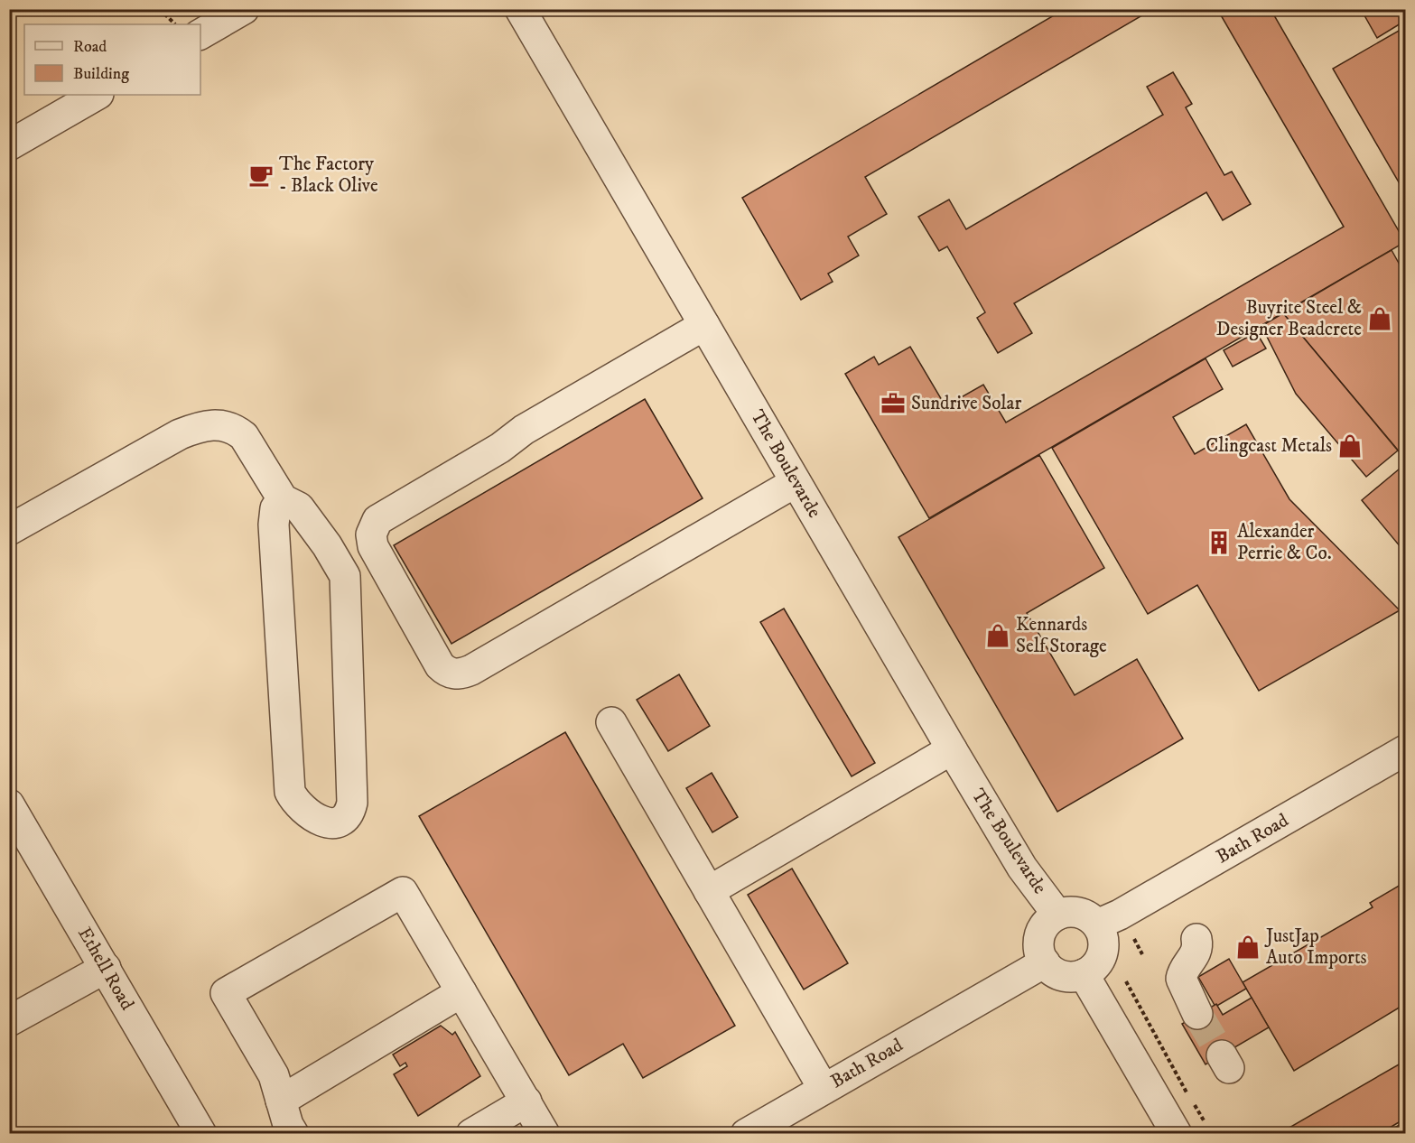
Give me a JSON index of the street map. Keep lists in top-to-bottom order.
{
  "streets": {
    "street": ["The Boulevarde", "Bath Road", "Ethell Road"]
  },
  "crossings": [
    ["The Boulevarde", "Bath Road"]
  ],
  "places": {
    "cafe": ["The Factory - Black Olive"],
    "shop": [
      "Buyrite Steel & Designer Beadcrete",
      "Clingcast Metals",
      "Kennards Self Storage",
      "JustJap Auto Imports"
    ],
    "office": ["Sundrive Solar"],
    "building": ["Alexander Perrie & Co."]
  },
  "legend": ["Road", "Building"]
}
